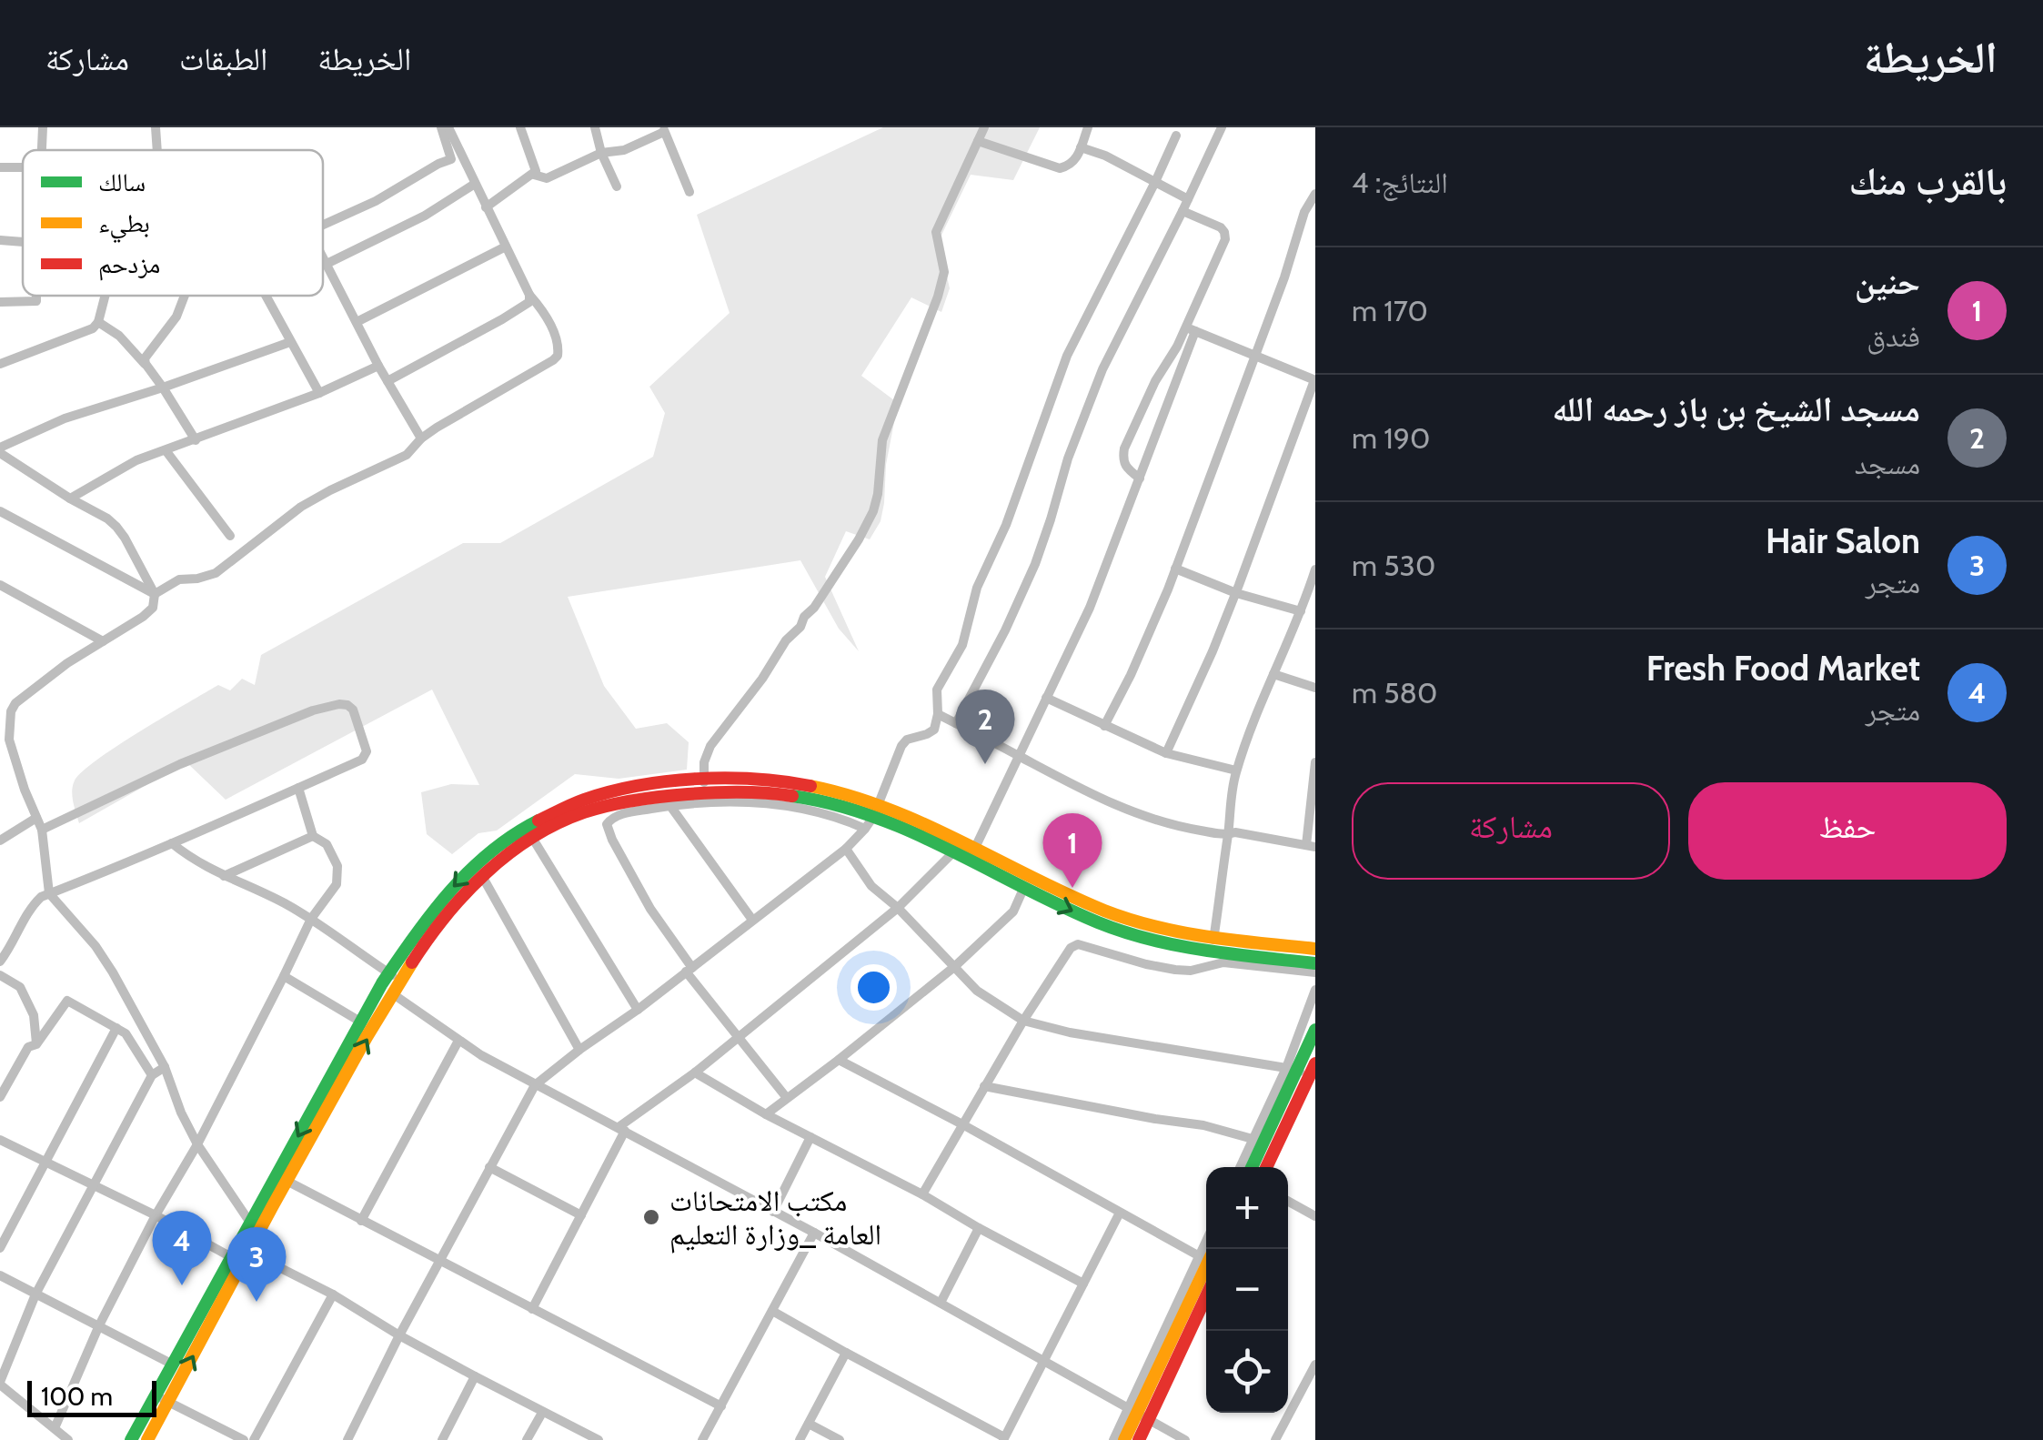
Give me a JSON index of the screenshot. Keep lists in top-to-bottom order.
{
  "places": ["مكتب الامتحانات العامة _وزارة التعليم"],
  "legend": ["سالك", "بطيء", "مزدحم"],
  "scale_bar": "100 m",
  "page": {
    "header": "الخريطة",
    "nav": ["الخريطة", "الطبقات", "مشاركة"],
    "heading": ["بالقرب منك", "النتائج: 4"],
    "list": [
      {
        "mark": "1",
        "name": "حنين",
        "note": "فندق",
        "value": "170 m"
      },
      {
        "mark": "2",
        "name": "مسجد الشيخ بن باز رحمه الله",
        "note": "مسجد",
        "value": "190 m"
      },
      {
        "mark": "3",
        "name": "Hair Salon",
        "note": "متجر",
        "value": "530 m"
      },
      {
        "mark": "4",
        "name": "Fresh Food Market",
        "note": "متجر",
        "value": "580 m"
      }
    ],
    "pins": [
      "2",
      "1",
      "4",
      "3"
    ],
    "buttons": ["حفظ", "مشاركة"],
    "map_buttons": ["+", "−"],
    "scale": "100 m"
  }
}
